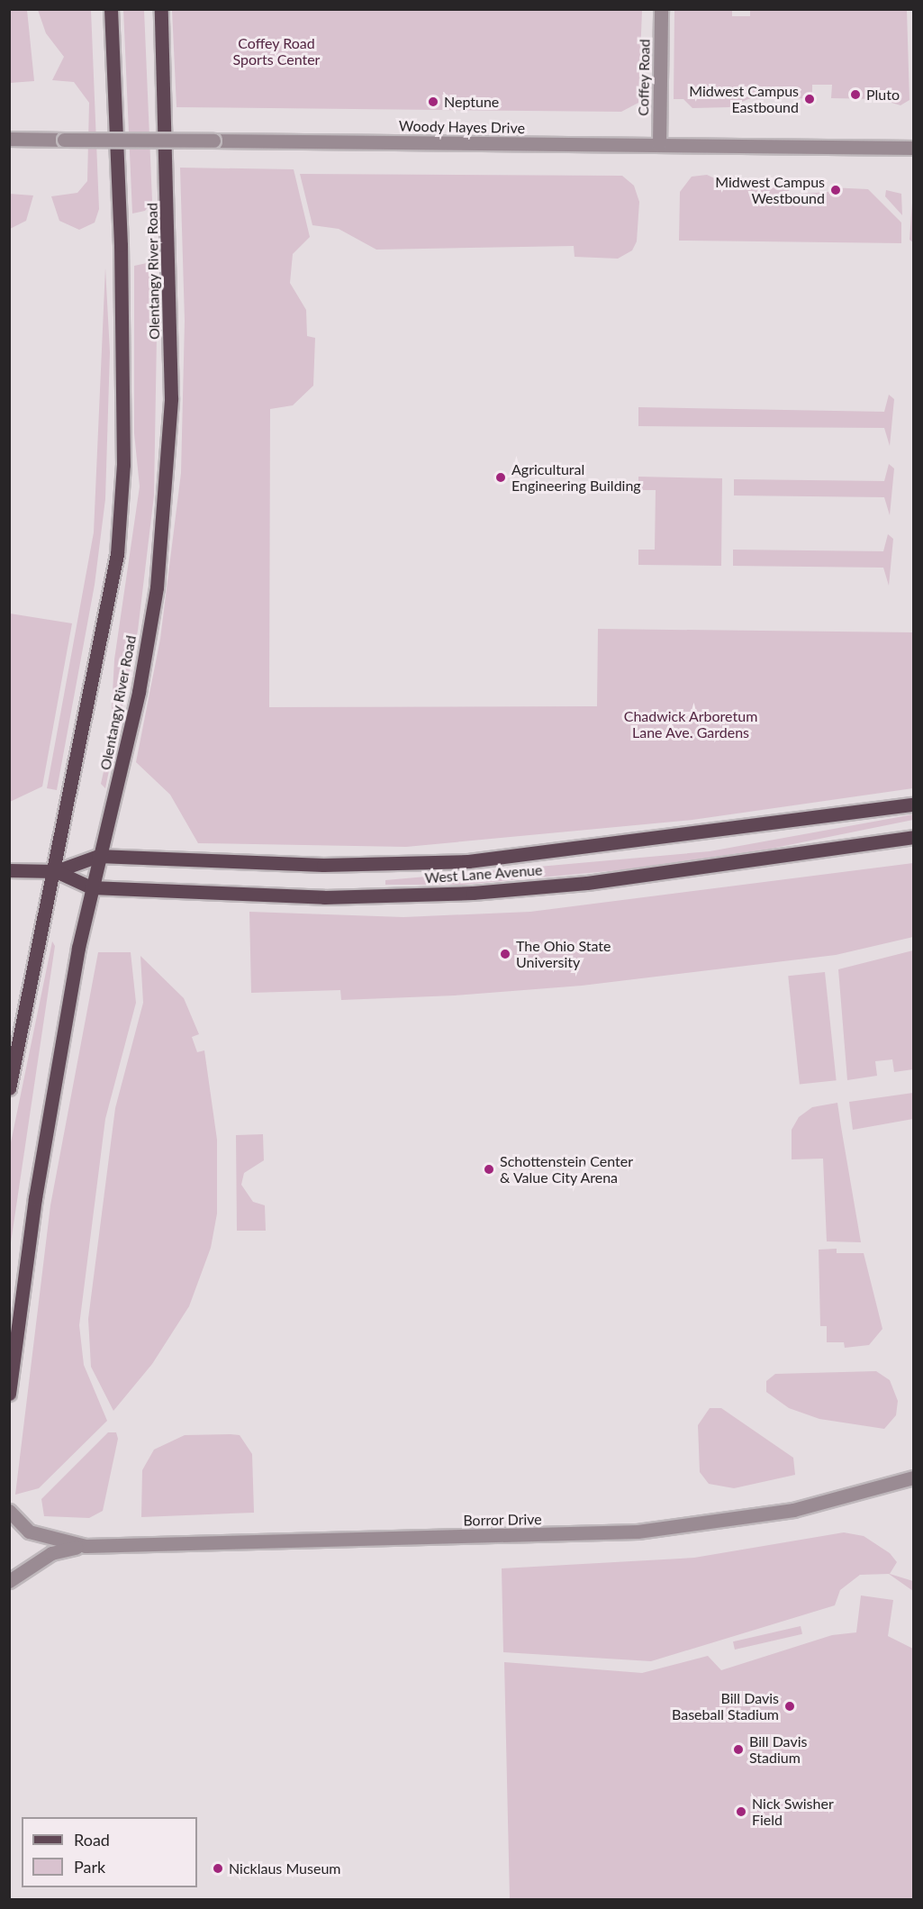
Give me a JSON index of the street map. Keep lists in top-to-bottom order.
{
  "streets": {
    "main road": ["Olentangy River Road", "West Lane Avenue"],
    "street": ["Coffey Road", "Woody Hayes Drive", "Borror Drive"]
  },
  "crossings": [
    ["Coffey Road", "Woody Hayes Drive"],
    ["Olentangy River Road", "West Lane Avenue"]
  ],
  "parks": ["Coffey Road Sports Center", "Chadwick Arboretum Lane Ave. Gardens"],
  "places": [
    "Pluto",
    "Midwest Campus Eastbound",
    "Neptune",
    "Midwest Campus Westbound",
    "Agricultural Engineering Building",
    "The Ohio State University",
    "Schottenstein Center & Value City Arena",
    "Bill Davis Baseball Stadium",
    "Bill Davis Stadium",
    "Nick Swisher Field",
    "Nicklaus Museum"
  ],
  "legend": ["Road", "Park"]
}
